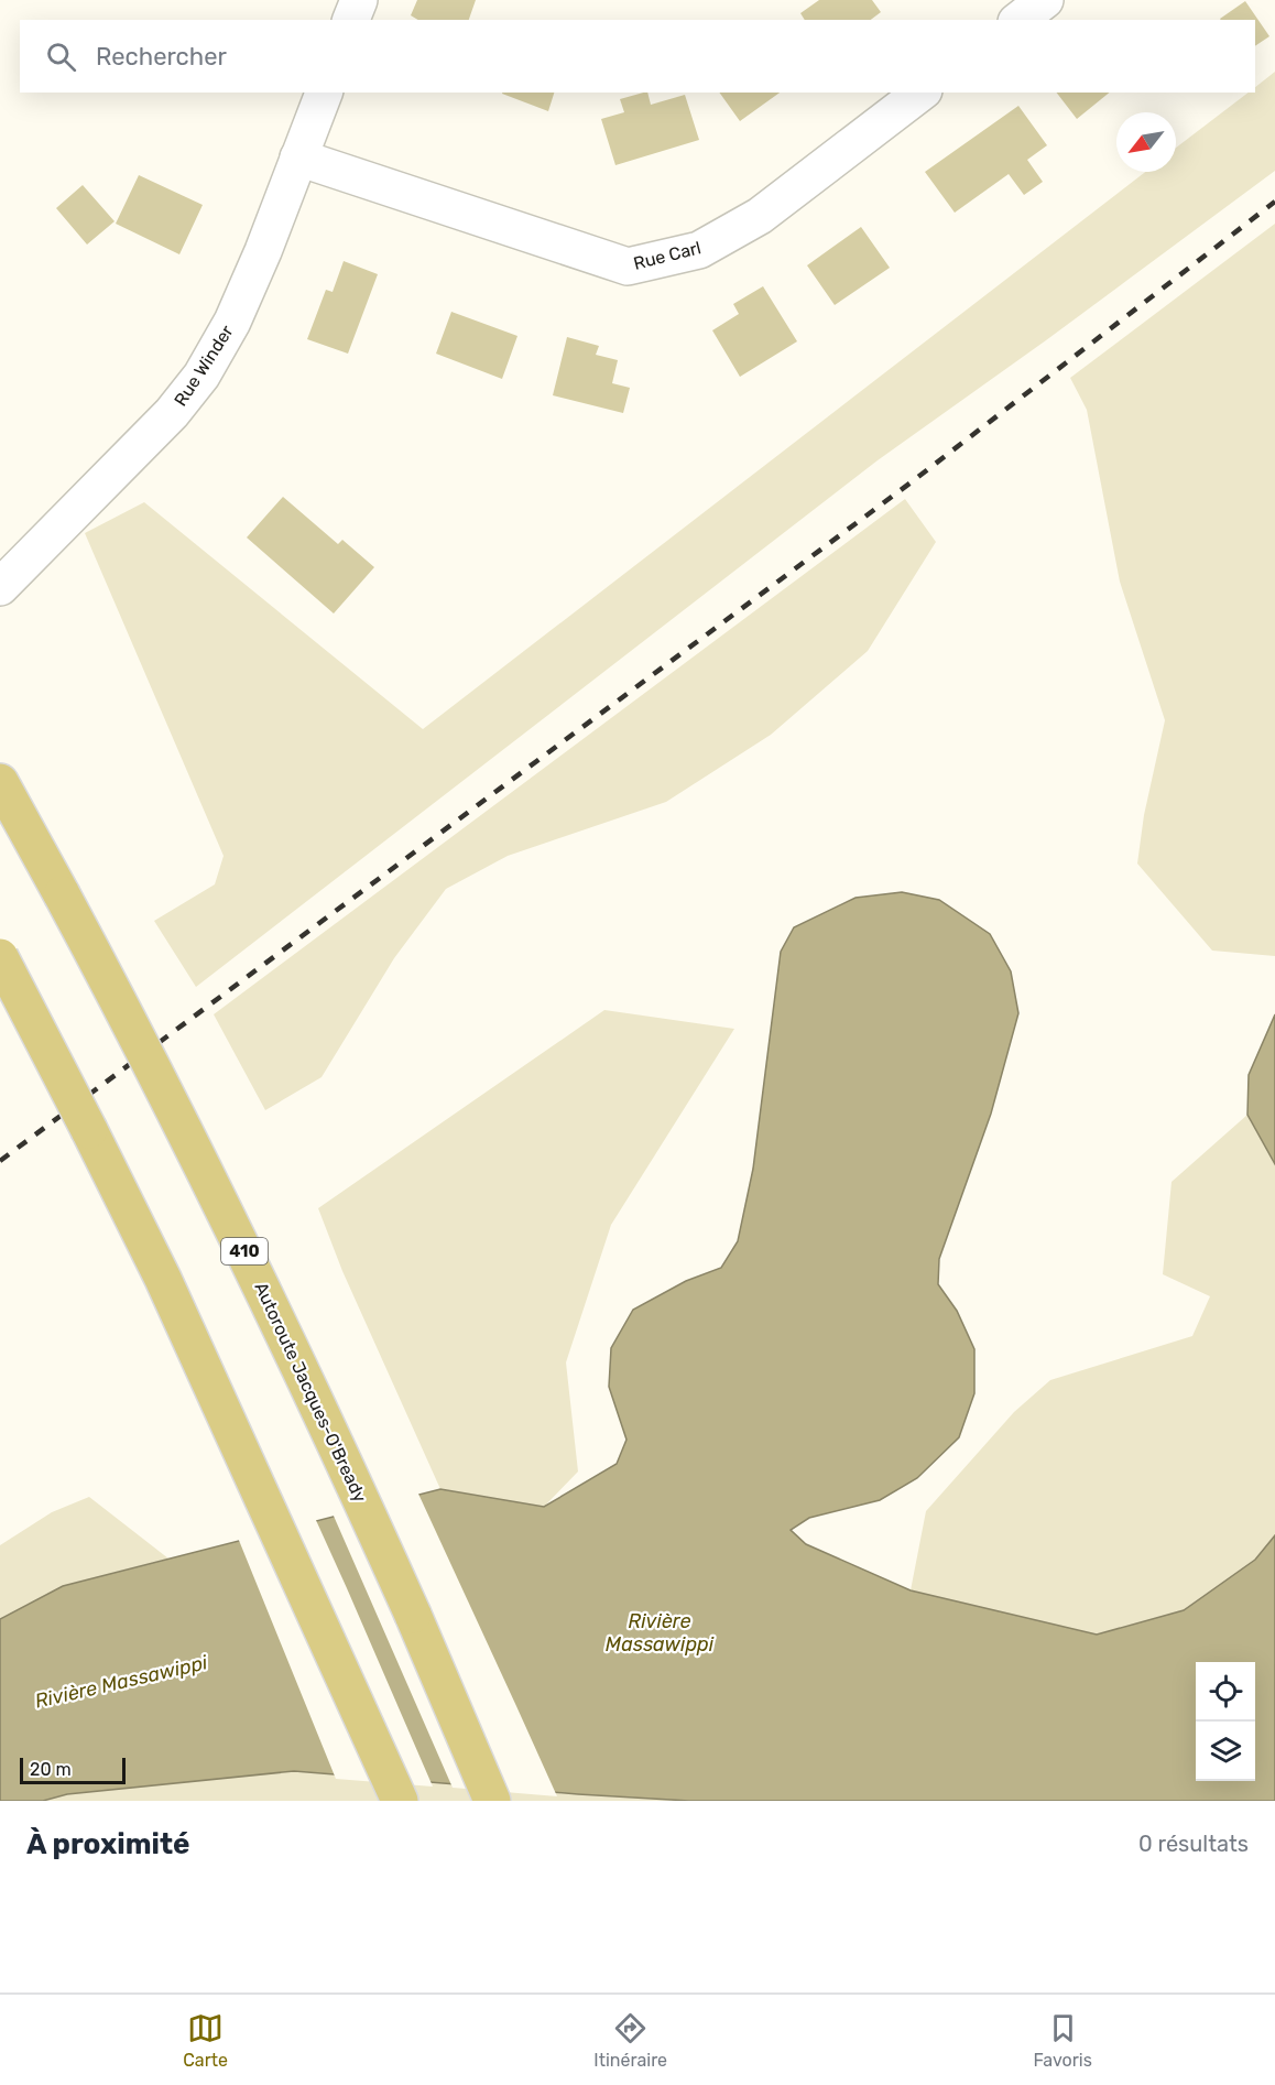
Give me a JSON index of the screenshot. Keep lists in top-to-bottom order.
{
  "streets": {
    "highway": ["410", "Autoroute Jacques-O'Bready"],
    "street": ["Rue Carl", "Rue Winder"]
  },
  "crossings": [
    ["Rue Carl", "Rue Winder"]
  ],
  "water": ["Rivière Massawippi"],
  "scale_bar": "20 m",
  "north": "bottom left",
  "page": {
    "search": "Rechercher",
    "scale": "20 m",
    "heading": ["À proximité", "0 résultats"],
    "nav": ["Carte", "Itinéraire", "Favoris"]
  }
}
